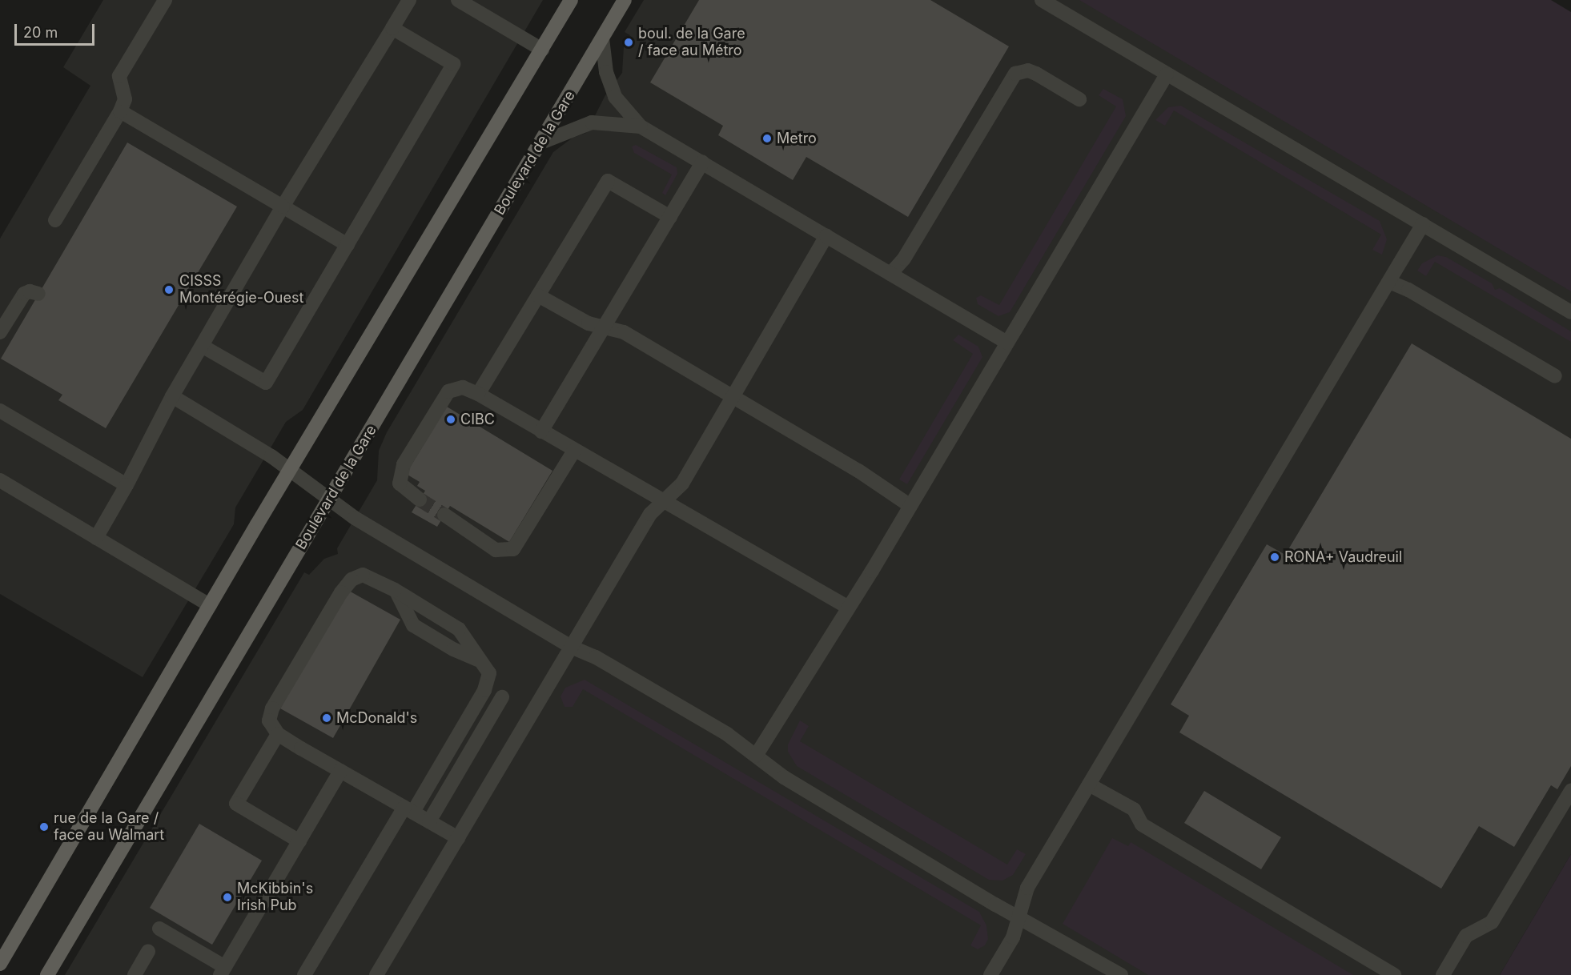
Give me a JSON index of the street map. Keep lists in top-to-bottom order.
{
  "streets": {
    "main road": ["Boulevard de la Gare"]
  },
  "places": [
    "boul. de la Gare / face au Métro",
    "Metro",
    "CISSS Montérégie-Ouest",
    "CIBC",
    "RONA+ Vaudreuil",
    "McDonald's",
    "rue de la Gare / face au Walmart",
    "McKibbin's Irish Pub"
  ],
  "scale_bar": "20 m"
}
